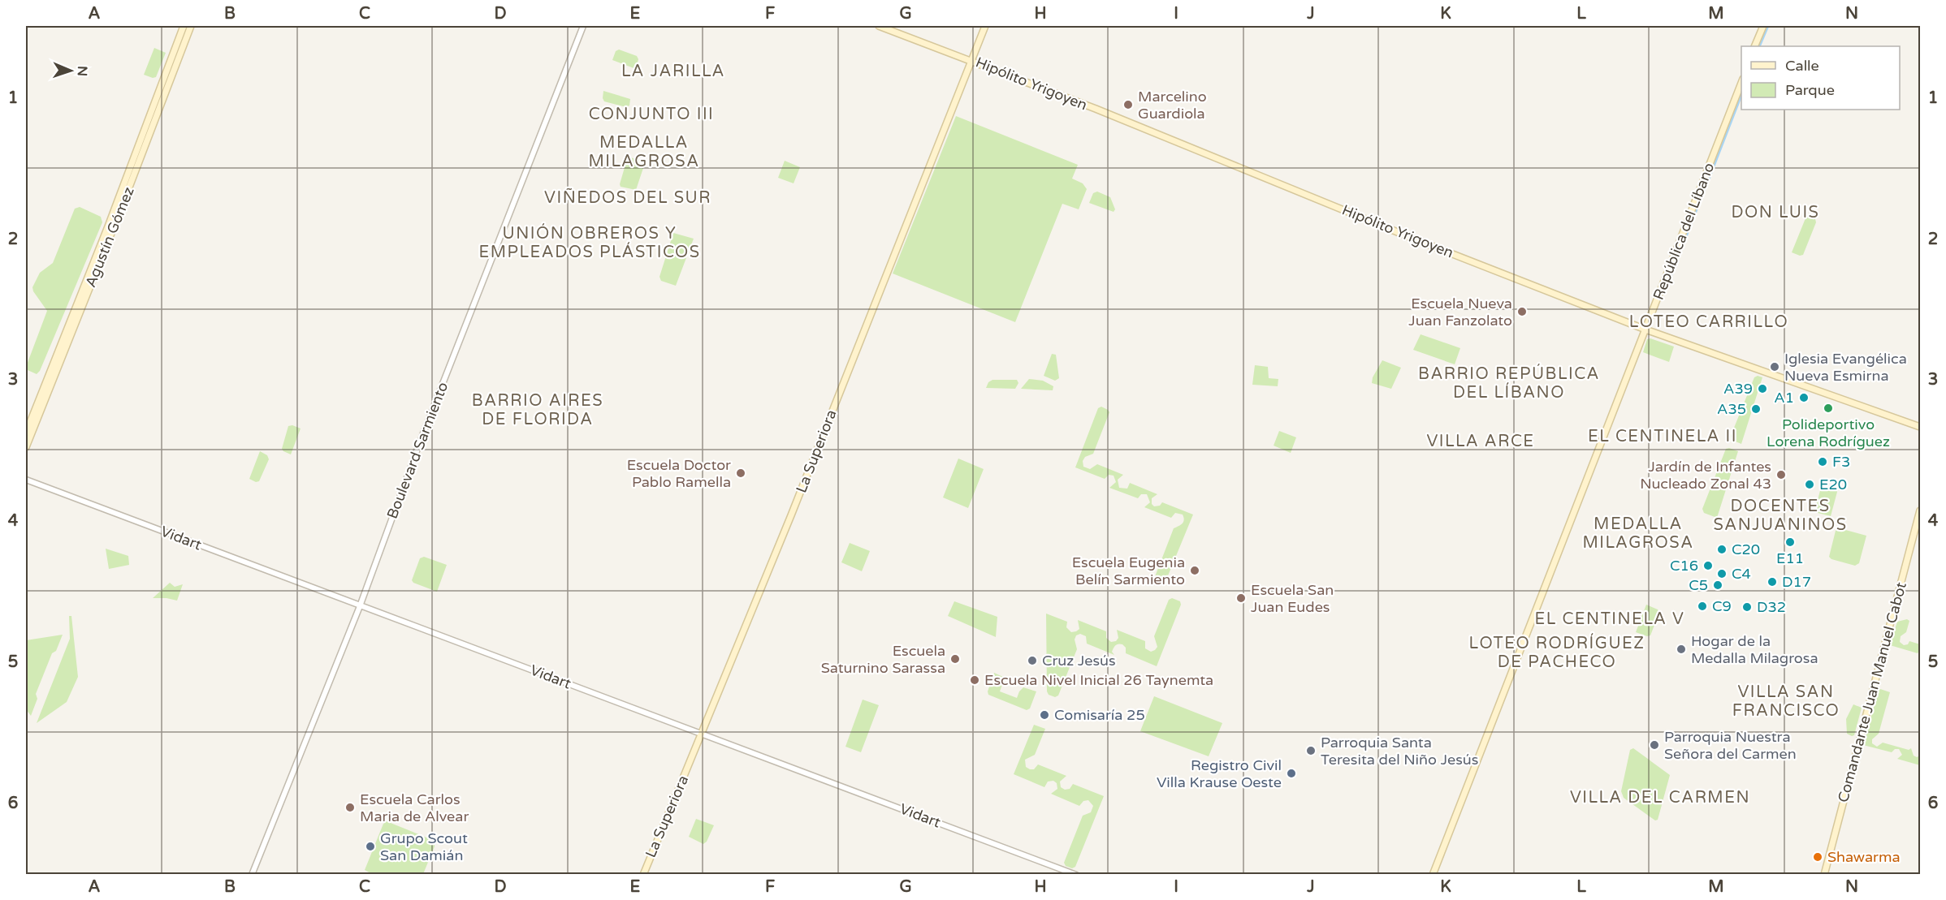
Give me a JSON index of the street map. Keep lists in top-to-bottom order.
{
  "streets": {
    "main road": [
      "Hipólito Yrigoyen",
      "República del Líbano",
      "Agustín Gómez",
      "La Superiora",
      "Comandante Juan Manuel Cabot"
    ],
    "street": ["Boulevard Sarmiento", "Vidart"]
  },
  "crossings": [
    ["Hipólito Yrigoyen", "República del Líbano"],
    ["Hipólito Yrigoyen", "La Superiora"],
    ["Boulevard Sarmiento", "Vidart"],
    ["La Superiora", "Vidart"]
  ],
  "districts": [
    "LA JARILLA",
    "CONJUNTO III",
    "MEDALLA MILAGROSA",
    "VIÑEDOS DEL SUR",
    "DON LUIS",
    "UNIÓN OBREROS Y EMPLEADOS PLÁSTICOS",
    "LOTEO CARRILLO",
    "BARRIO REPÚBLICA DEL LÍBANO",
    "BARRIO AIRES DE FLORIDA",
    "EL CENTINELA II",
    "VILLA ARCE",
    "DOCENTES SANJUANINOS",
    "MEDALLA MILAGROSA",
    "EL CENTINELA V",
    "LOTEO RODRÍGUEZ DE PACHECO",
    "VILLA SAN FRANCISCO",
    "VILLA DEL CARMEN"
  ],
  "places": [
    "Marcelino Guardiola",
    "Escuela Nueva Juan Fanzolato",
    "Iglesia Evangélica Nueva Esmirna",
    "A39",
    "A1",
    "Polideportivo Lorena Rodríguez",
    "A35",
    "F3",
    "Escuela Doctor Pablo Ramella",
    "Jardín de Infantes Nucleado Zonal 43",
    "E20",
    "E11",
    "C20",
    "C16",
    "Escuela Eugenia Belín Sarmiento",
    "C4",
    "D17",
    "C5",
    "Escuela San Juan Eudes",
    "C9",
    "D32",
    "Hogar de la Medalla Milagrosa",
    "Escuela Saturnino Sarassa",
    "Cruz Jesús",
    "Escuela Nivel Inicial 26 Taynemta",
    "Comisaría 25",
    "Parroquia Nuestra Señora del Carmen",
    "Parroquia Santa Teresita del Niño Jesús",
    "Registro Civil Villa Krause Oeste",
    "Escuela Carlos Maria de Alvear",
    "Grupo Scout San Damián",
    "Shawarma"
  ],
  "legend": ["Calle", "Parque"],
  "north": "right",
  "grid": {
    "columns": [
      "A",
      "B",
      "C",
      "D",
      "E",
      "F",
      "G",
      "H",
      "I",
      "J",
      "K",
      "L",
      "M",
      "N"
    ],
    "rows": [
      "1",
      "2",
      "3",
      "4",
      "5",
      "6"
    ]
  }
}
